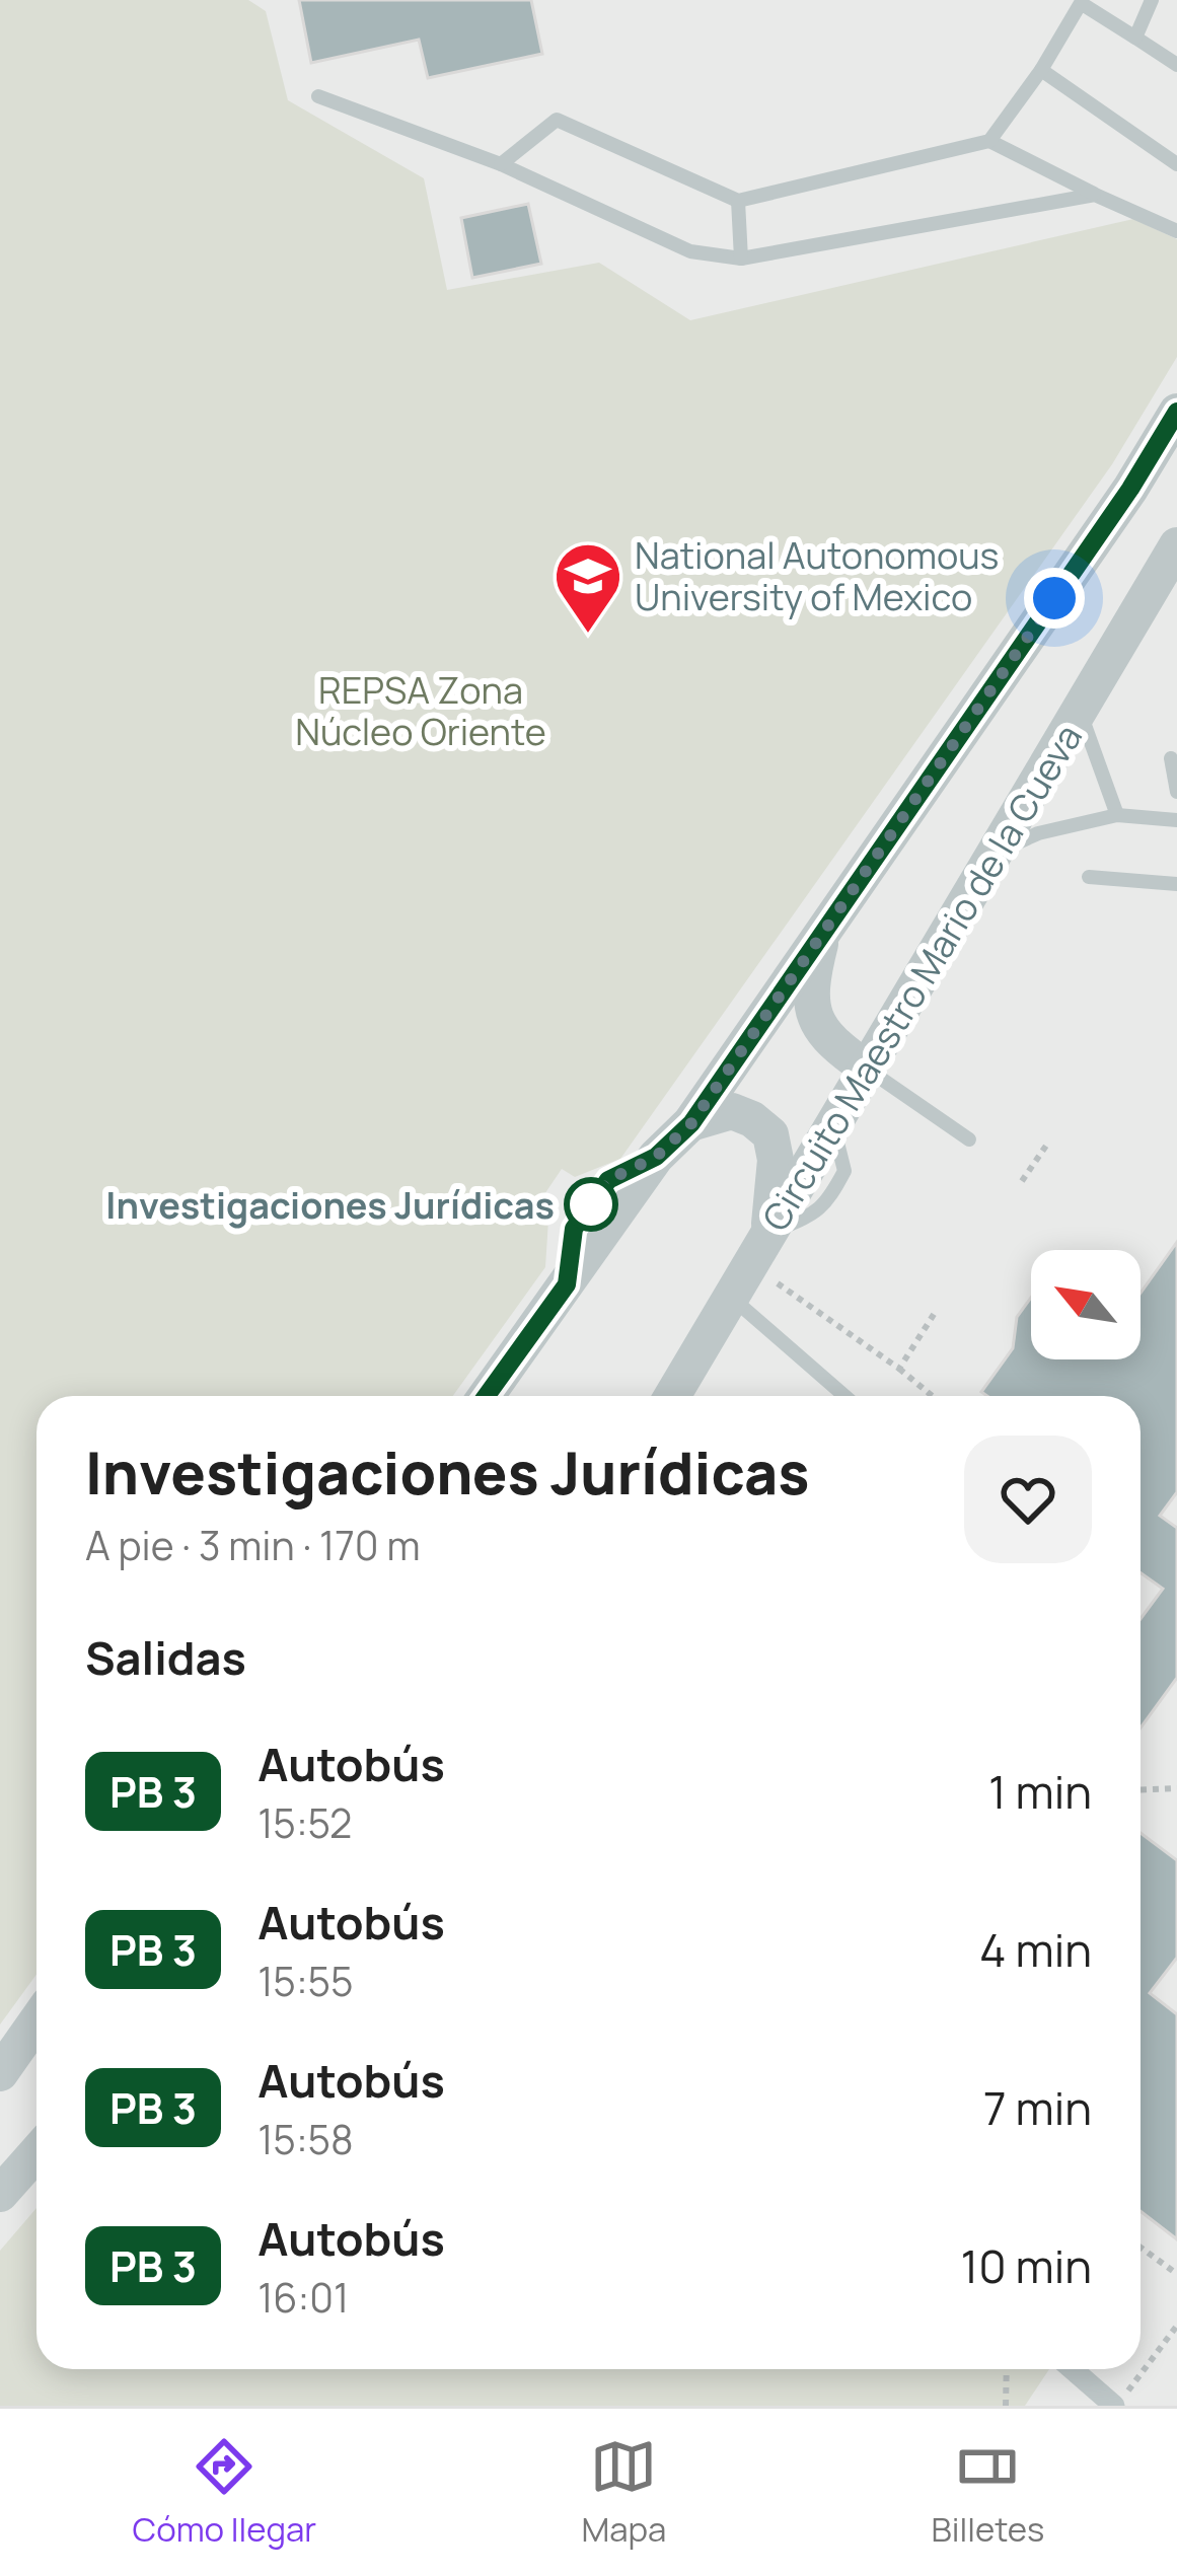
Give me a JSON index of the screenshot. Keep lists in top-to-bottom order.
{
  "streets": {
    "street": ["Circuito Maestro Mario de la Cueva"]
  },
  "parks": ["REPSA Zona Núcleo Oriente"],
  "places": {
    "school or university": ["National Autonomous University of Mexico"],
    "other": ["Investigaciones Jurídicas"]
  },
  "north": "top left",
  "page": {
    "heading": [
      ["Investigaciones Jurídicas", "A pie · 3 min · 170 m"],
      "Salidas"
    ],
    "list": [
      {
        "mark": "PB 3",
        "name": "Autobús",
        "note": "15:52",
        "value": "1 min"
      },
      {
        "mark": "PB 3",
        "name": "Autobús",
        "note": "15:55",
        "value": "4 min"
      },
      {
        "mark": "PB 3",
        "name": "Autobús",
        "note": "15:58",
        "value": "7 min"
      },
      {
        "mark": "PB 3",
        "name": "Autobús",
        "note": "16:01",
        "value": "10 min"
      }
    ],
    "tabs": ["Cómo llegar", "Mapa", "Billetes"]
  }
}
